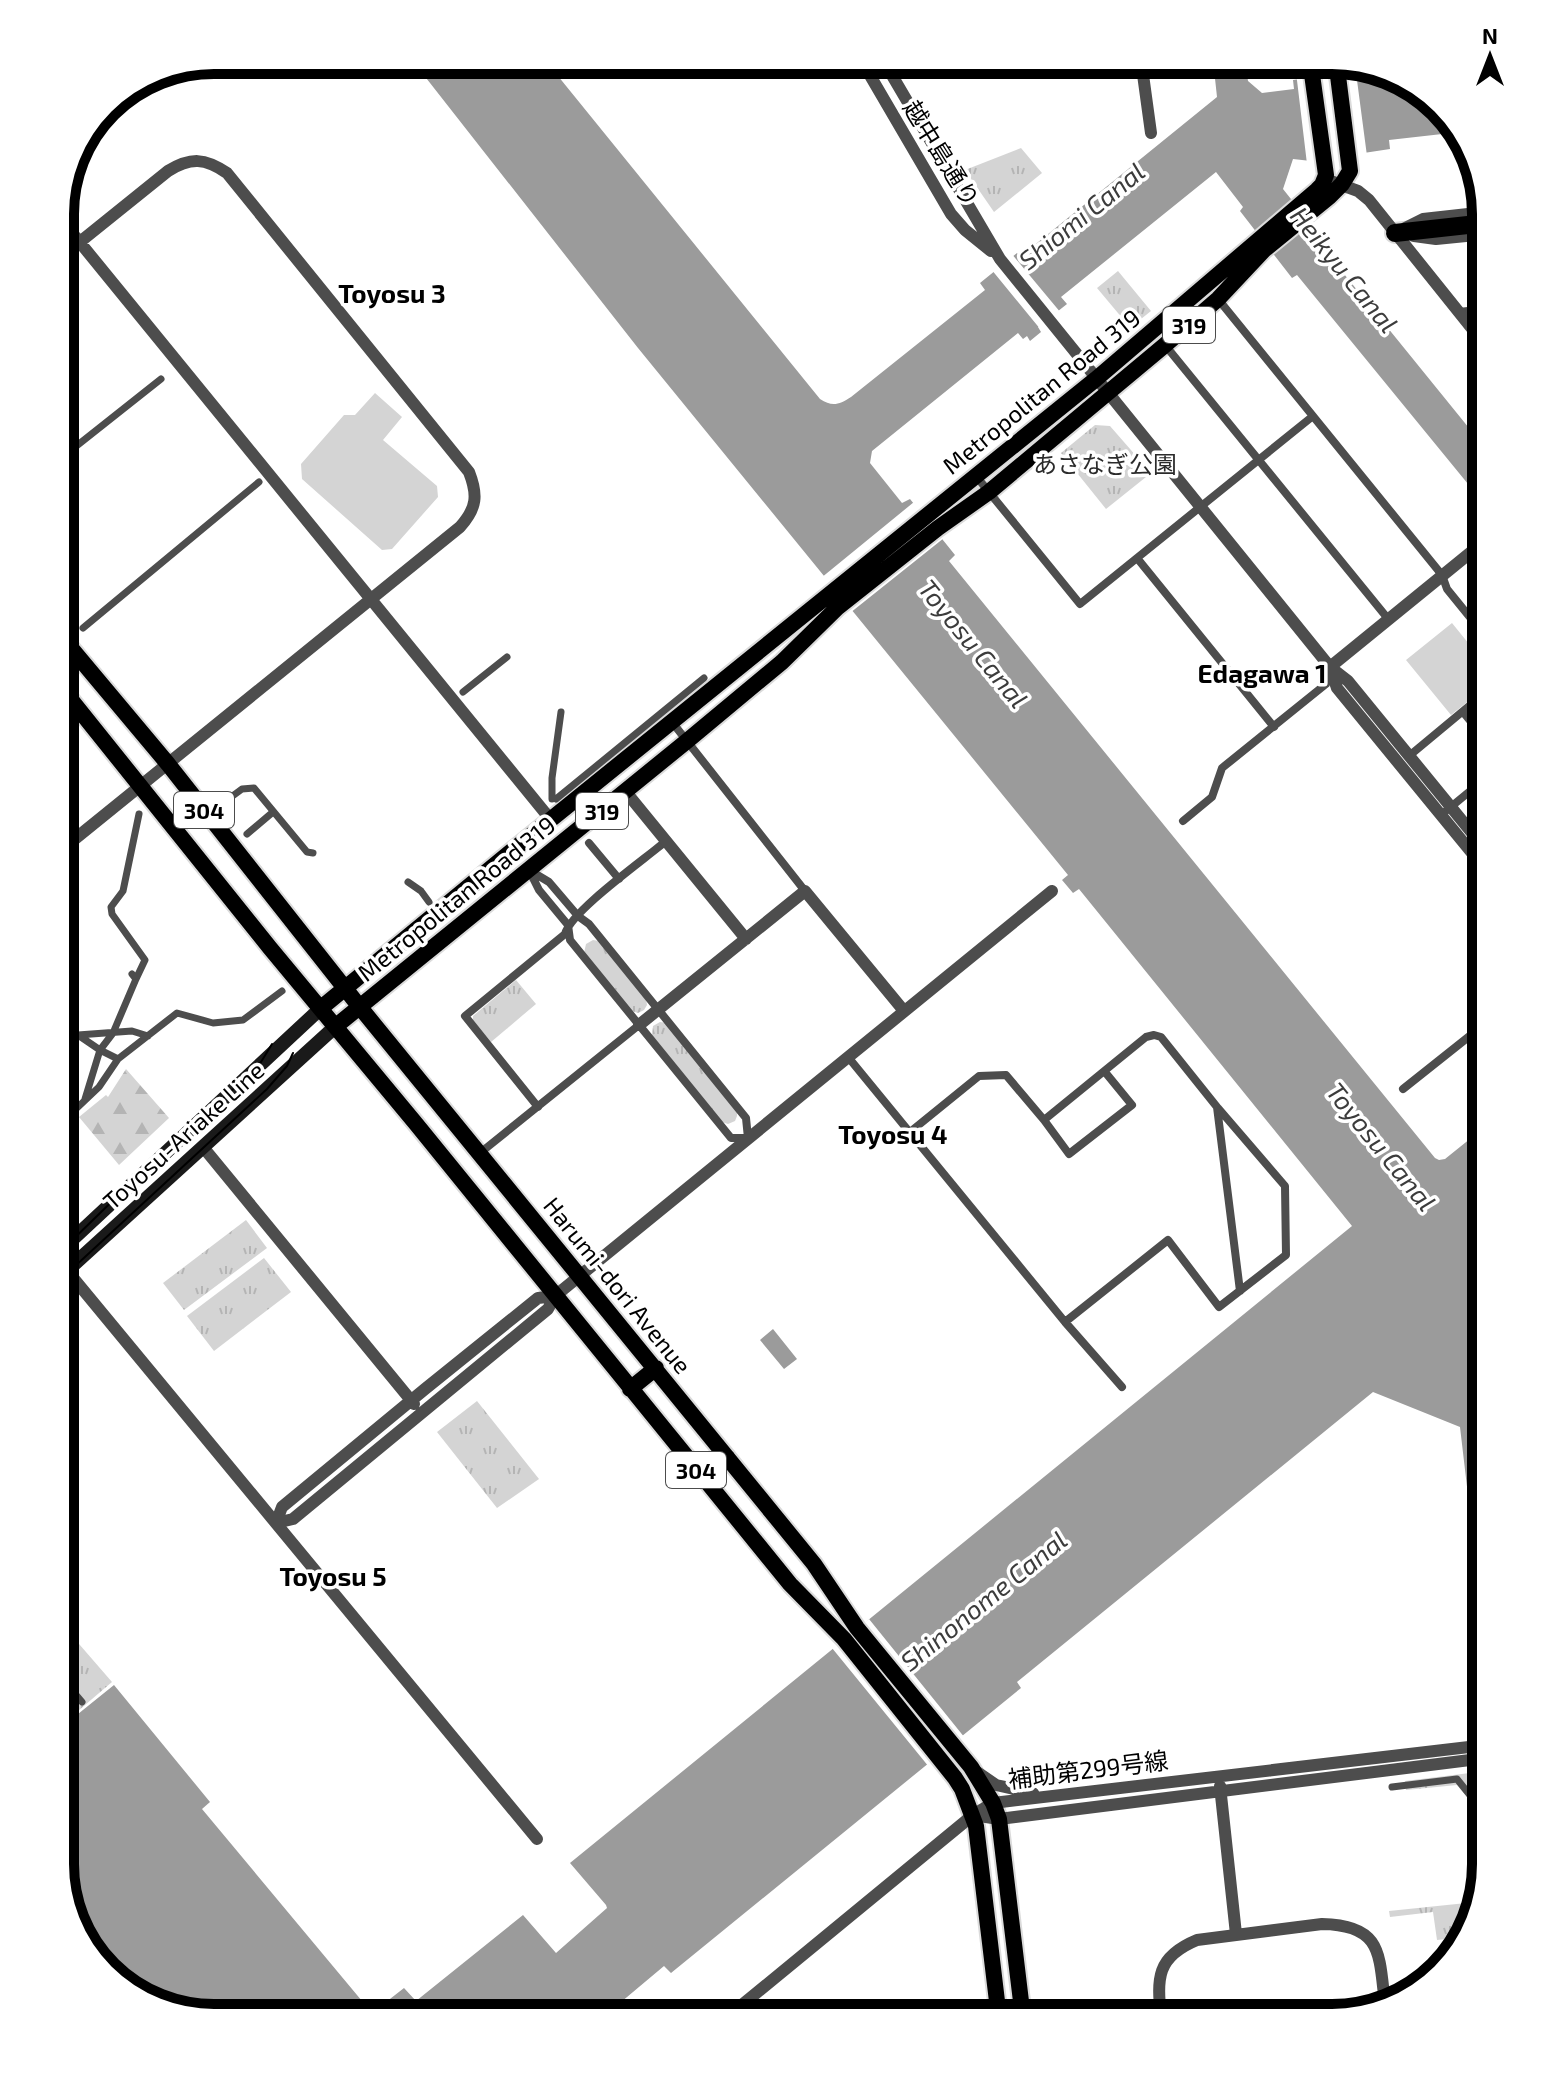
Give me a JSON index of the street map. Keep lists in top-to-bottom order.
{
  "streets": {
    "main road": [
      "319",
      "Metropolitan Road 319",
      "304",
      "Toyosu-Ariake Line",
      "Harumi-dori Avenue"
    ],
    "street": ["越中島通り", "補助第299号線"]
  },
  "crossings": [
    ["越中島通り", "Metropolitan Road 319"],
    ["319", "Metropolitan Road 319"],
    ["319", "Toyosu-Ariake Line"],
    ["319", "Harumi-dori Avenue"],
    ["Metropolitan Road 319", "Harumi-dori Avenue"],
    ["Toyosu-Ariake Line", "Harumi-dori Avenue"],
    ["Harumi-dori Avenue", "補助第299号線"]
  ],
  "districts": [
    "Toyosu 3",
    "Edagawa 1",
    "Toyosu 4",
    "Toyosu 5"
  ],
  "water": [
    "Shiomi Canal",
    "Heikyu Canal",
    "Toyosu Canal",
    "Shinonome Canal"
  ],
  "parks": ["あさなぎ公園"],
  "north": "top"
}
